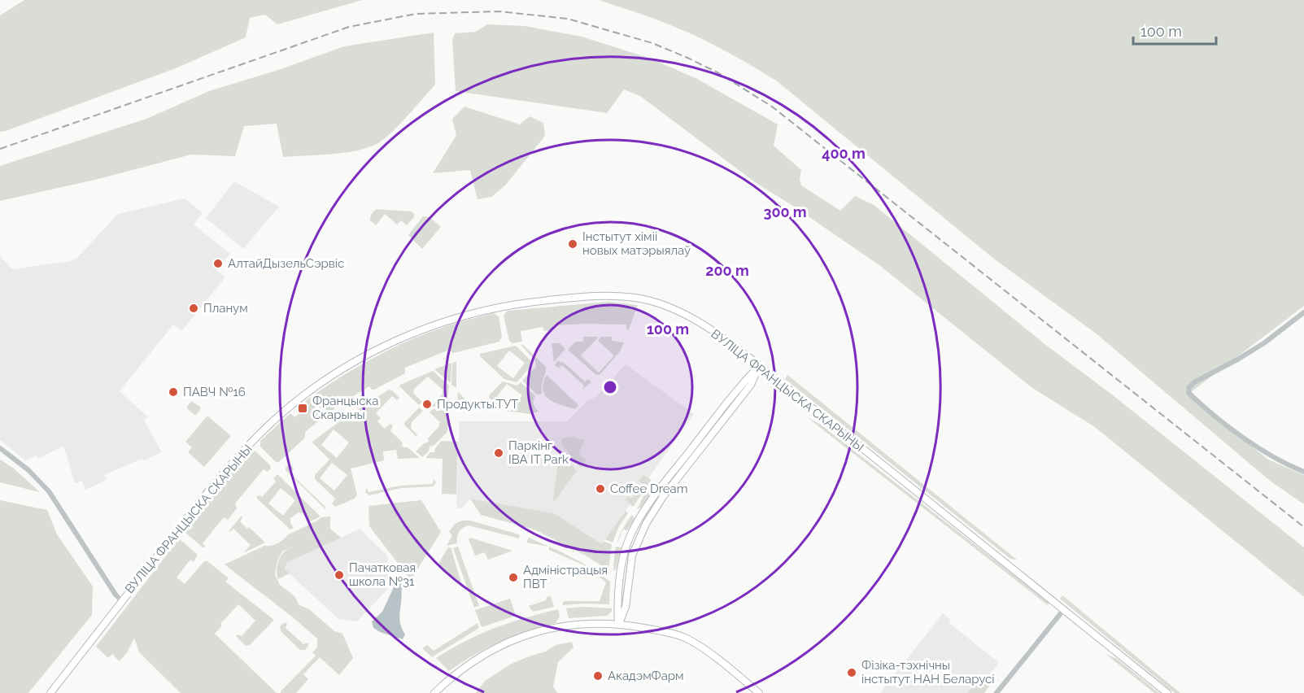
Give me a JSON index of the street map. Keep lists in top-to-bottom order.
{
  "streets": {
    "main road": ["ВУЛІЦА ФРАНЦЫСКА СКАРЫНЫ"]
  },
  "places": {
    "other": [
      "Інстытут хіміі новых матэрыялаў",
      "АлтайДызельСэрвіс",
      "Планум",
      "ПАВЧ №16",
      "Продукты.ТУТ",
      "Паркінг IBA IT Park",
      "Coffee Dream",
      "Пачатковая школа №31",
      "Адміністрацыя ПВТ",
      "Фізіка-тэхнічны інстытут НАН Беларусі",
      "АкадэмФарм"
    ],
    "transit": ["Францыска Скарыны"]
  },
  "scale_bar": "100 m",
  "rings": [
    "400 m",
    "300 m",
    "200 m",
    "100 m"
  ]
}
